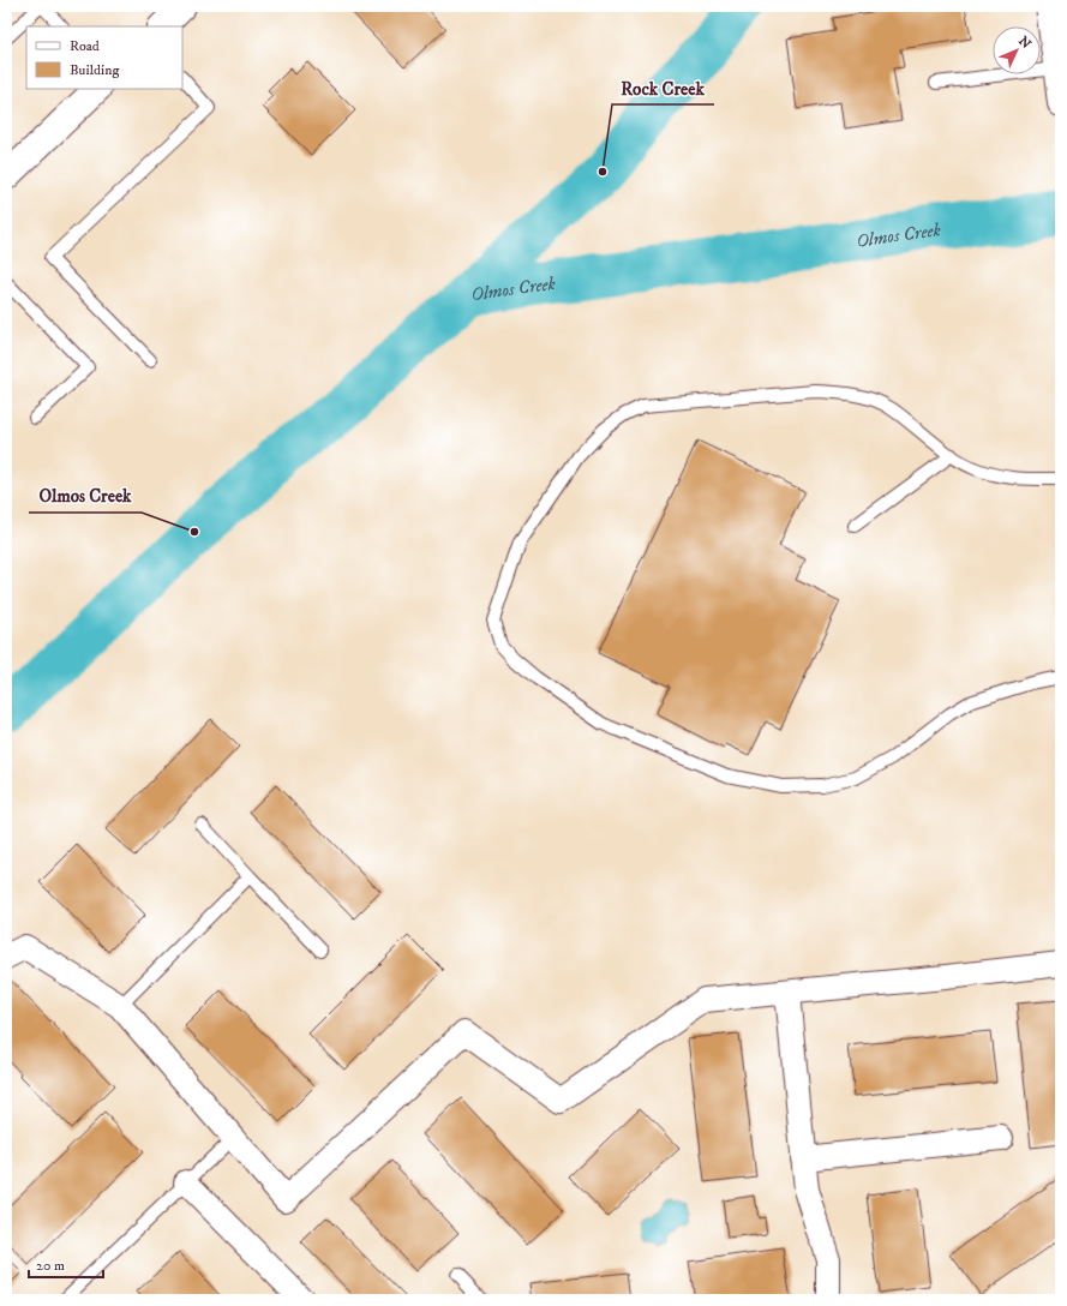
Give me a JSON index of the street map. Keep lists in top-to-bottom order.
{
  "water": ["Olmos Creek"],
  "places": ["Rock Creek", "Olmos Creek"],
  "legend": ["Road", "Building"],
  "scale_bar": "20 m",
  "north": "top right"
}
